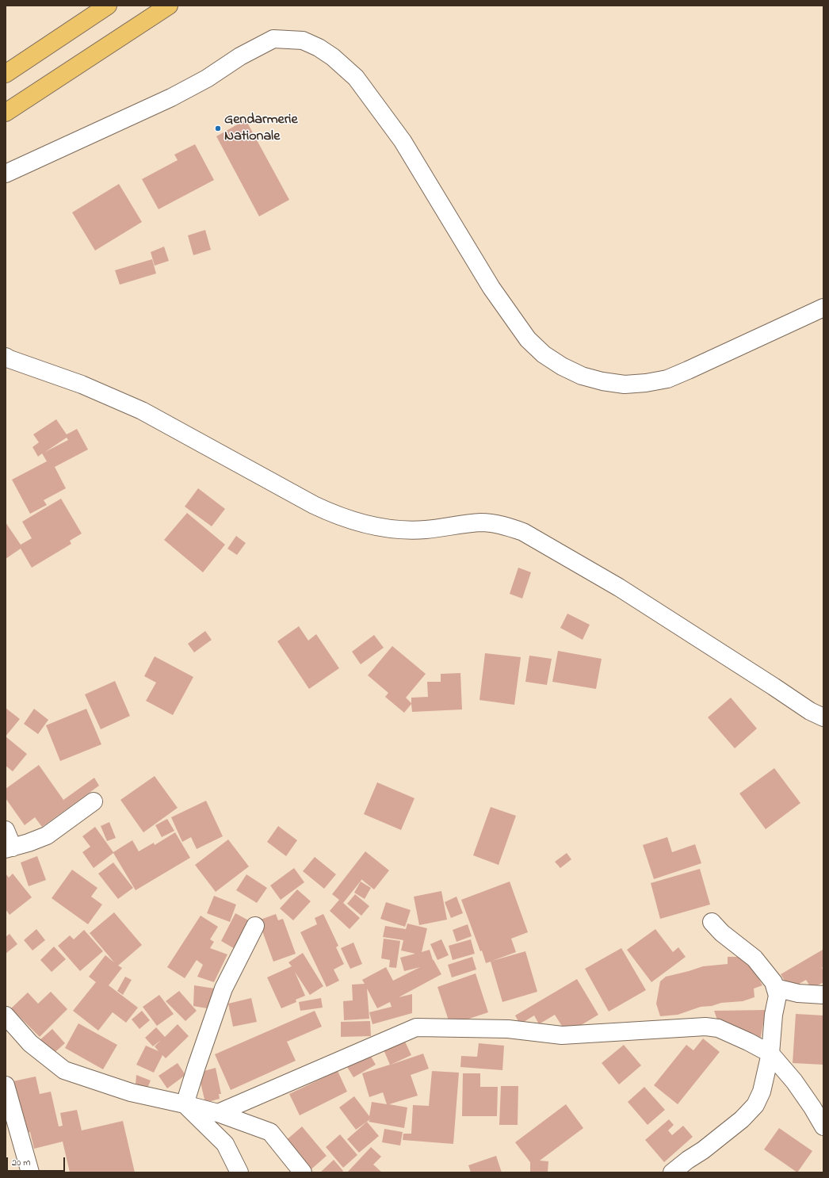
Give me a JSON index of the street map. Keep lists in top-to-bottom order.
{
  "places": ["Gendarmerie Nationale"],
  "scale_bar": "20 m"
}
